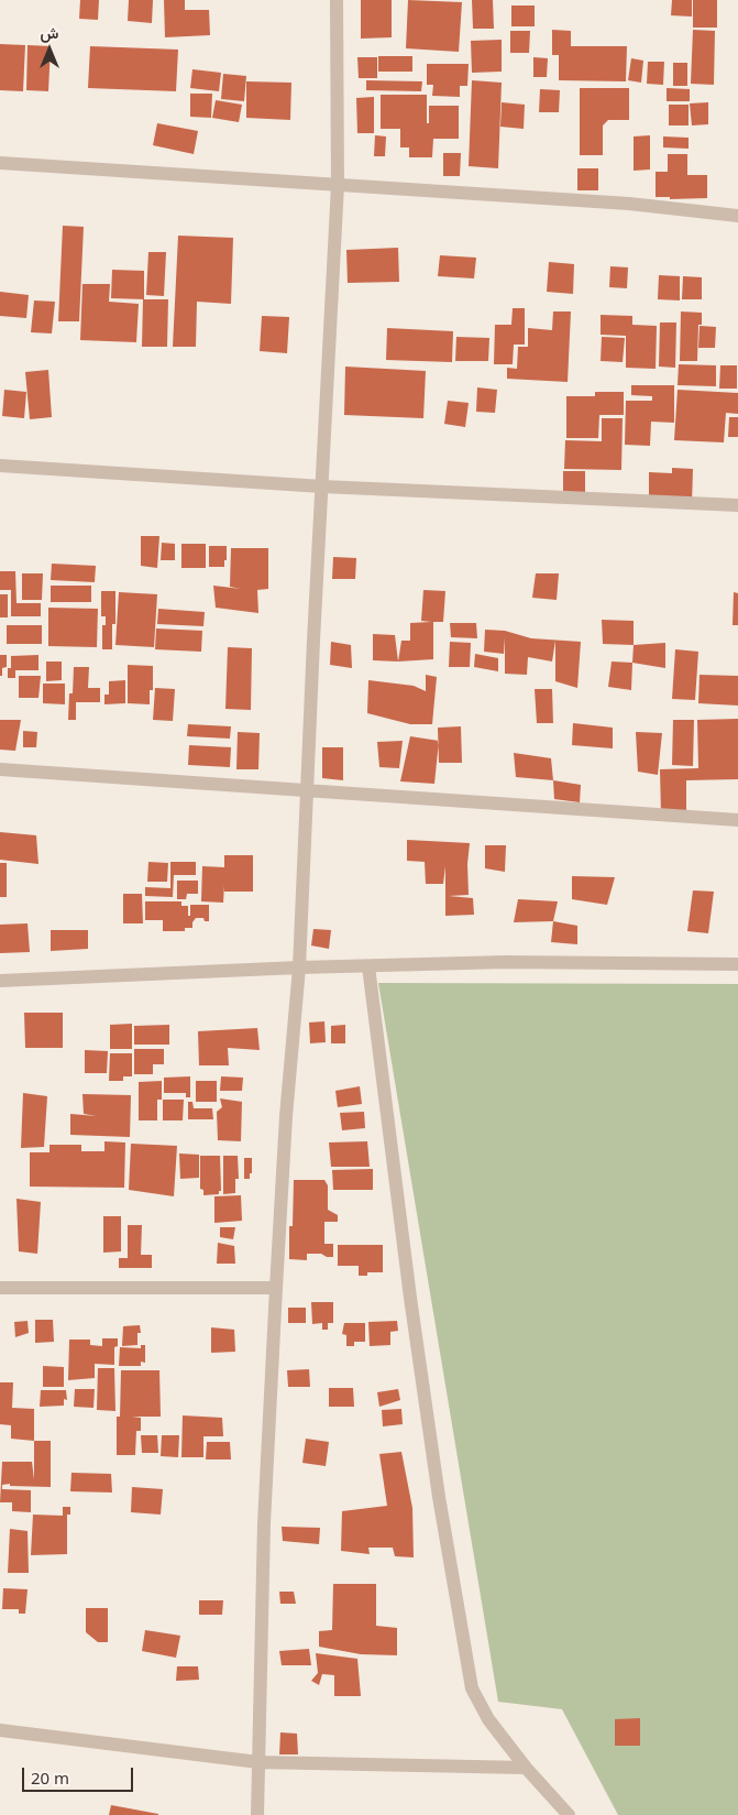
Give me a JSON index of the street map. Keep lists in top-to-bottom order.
{
  "scale_bar": "20 m",
  "north": "top"
}
